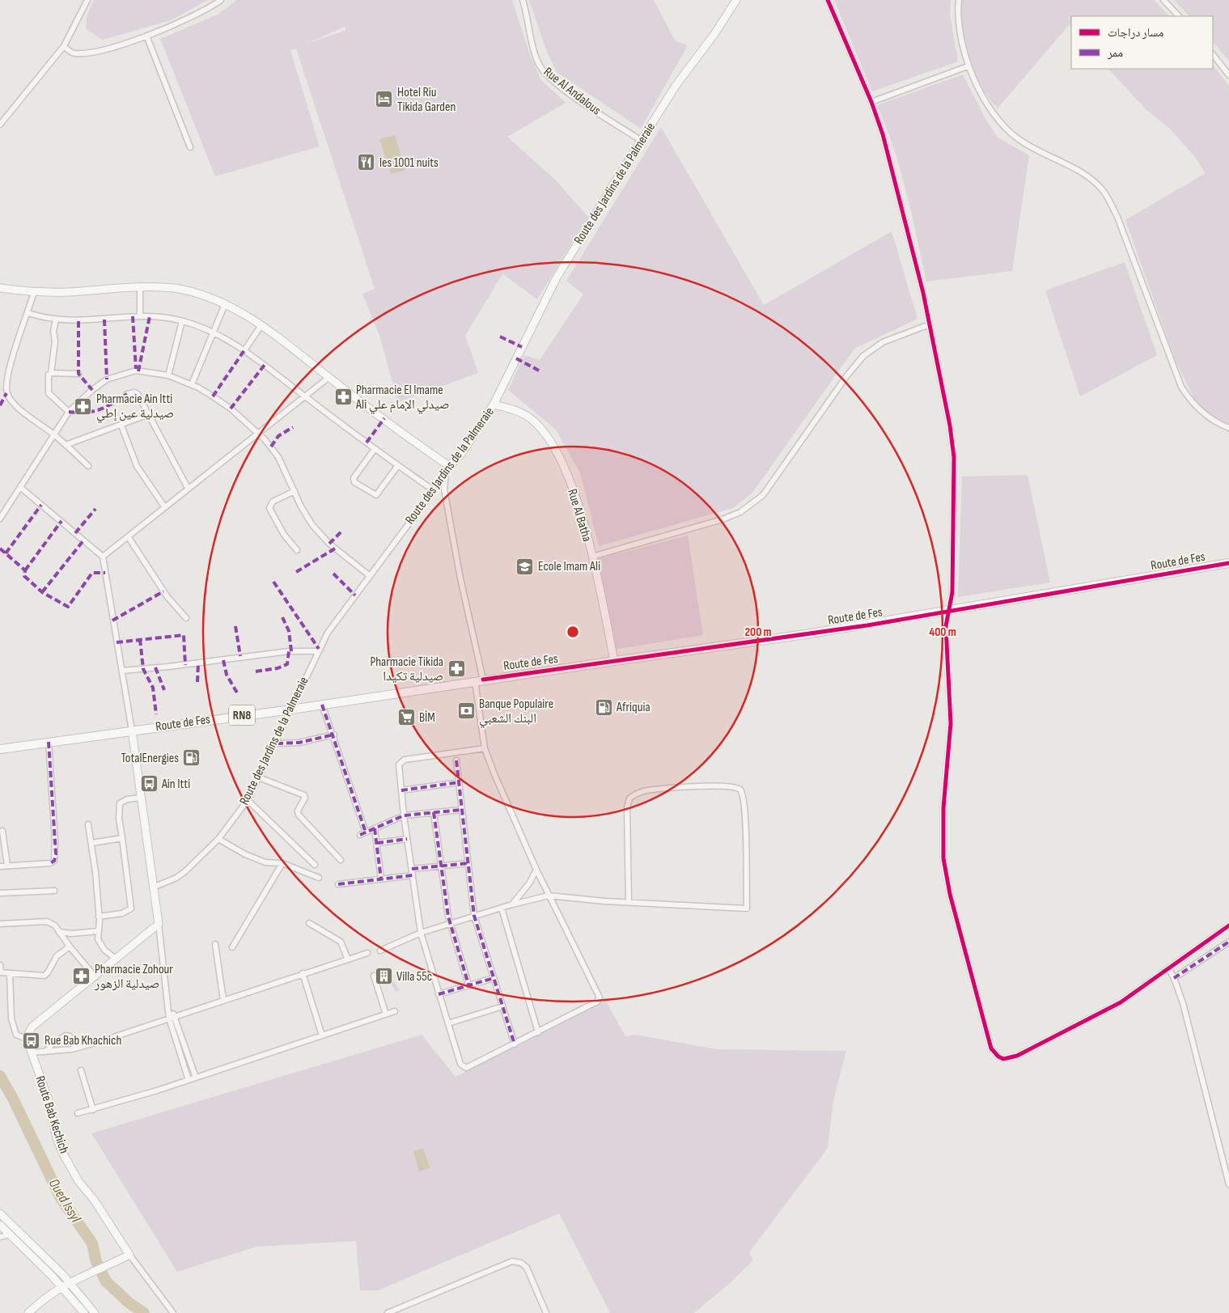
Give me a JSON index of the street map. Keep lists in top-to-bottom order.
{
  "streets": {
    "main road": ["Route de Fes", "RN8"],
    "street": [
      "Rue Al Andalous",
      "Route des Jardins de la Palmeraie",
      "Rue Al Batha",
      "Route Bab Kechich"
    ]
  },
  "crossings": [
    ["Rue Al Andalous", "Route des Jardins de la Palmeraie"],
    ["Route des Jardins de la Palmeraie", "Rue Al Batha"],
    ["Route des Jardins de la Palmeraie", "Route de Fes"],
    ["Rue Al Batha", "Route de Fes"]
  ],
  "water": ["Oued Issyl"],
  "places": {
    "hotel": ["Hotel Riu Tikida Garden"],
    "restaurant": ["les 1001 nuits"],
    "pharmacy": [
      "Pharmacie El Imame Ali صيدلي الإمام علي",
      "Pharmacie Ain Itti صيدلية عين إطي",
      "Pharmacie Tikida صيدلية تكيدا",
      "Pharmacie Zohour صيدلية الزهور"
    ],
    "school or university": ["Ecole Imam Ali"],
    "fuel station": ["Afriquia", "TotalEnergies"],
    "bank": ["Banque Populaire البنك الشعبي"],
    "supermarket": ["BİM"],
    "bus stop": ["Ain Itti", "Rue Bab Khachich"],
    "building": ["Villa 55c"]
  },
  "legend": ["مسار دراجات", "ممر"],
  "rings": ["200 m", "400 m"]
}
